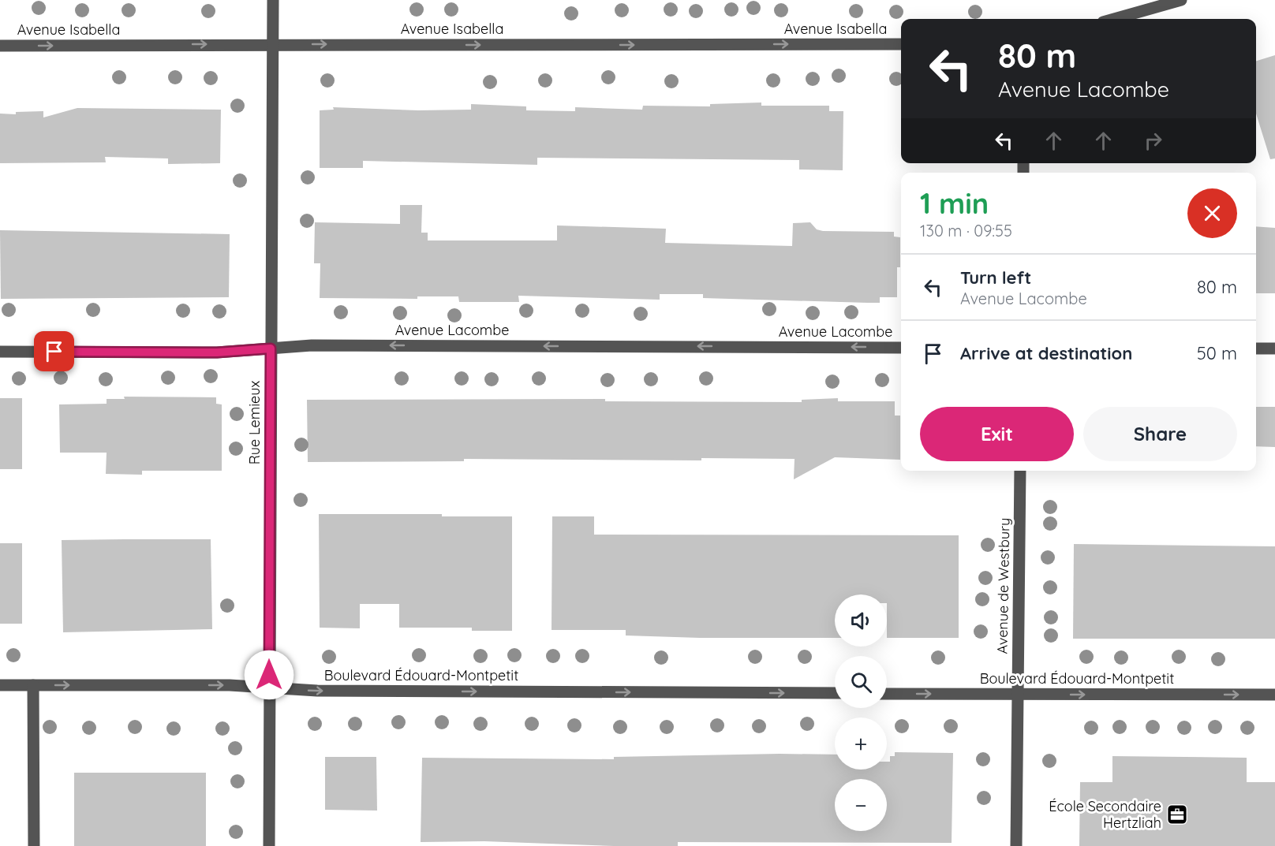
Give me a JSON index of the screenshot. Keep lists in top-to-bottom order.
{
  "streets": {
    "street": [
      "Avenue Isabella",
      "Avenue Lacombe",
      "Rue Lemieux",
      "Avenue de Westbury",
      "Boulevard Édouard-Montpetit"
    ]
  },
  "crossings": [
    ["Avenue Isabella", "Rue Lemieux"],
    ["Avenue Lacombe", "Rue Lemieux"],
    ["Rue Lemieux", "Boulevard Édouard-Montpetit"],
    ["Avenue de Westbury", "Boulevard Édouard-Montpetit"]
  ],
  "one_way": ["Avenue Isabella", "Avenue Lacombe", "Boulevard Édouard-Montpetit"],
  "places": {
    "office": ["École Secondaire Hertzliah"]
  },
  "page": {
    "turn": ["80 m", "Avenue Lacombe"],
    "heading": ["1 min", "130 m · 09:55"],
    "list": [
      {
        "name": "Turn left",
        "note": "Avenue Lacombe",
        "value": "80 m"
      },
      {
        "name": "Arrive at destination",
        "value": "50 m"
      }
    ],
    "buttons": ["Exit", "Share"],
    "map_buttons": ["+", "−"]
  }
}
